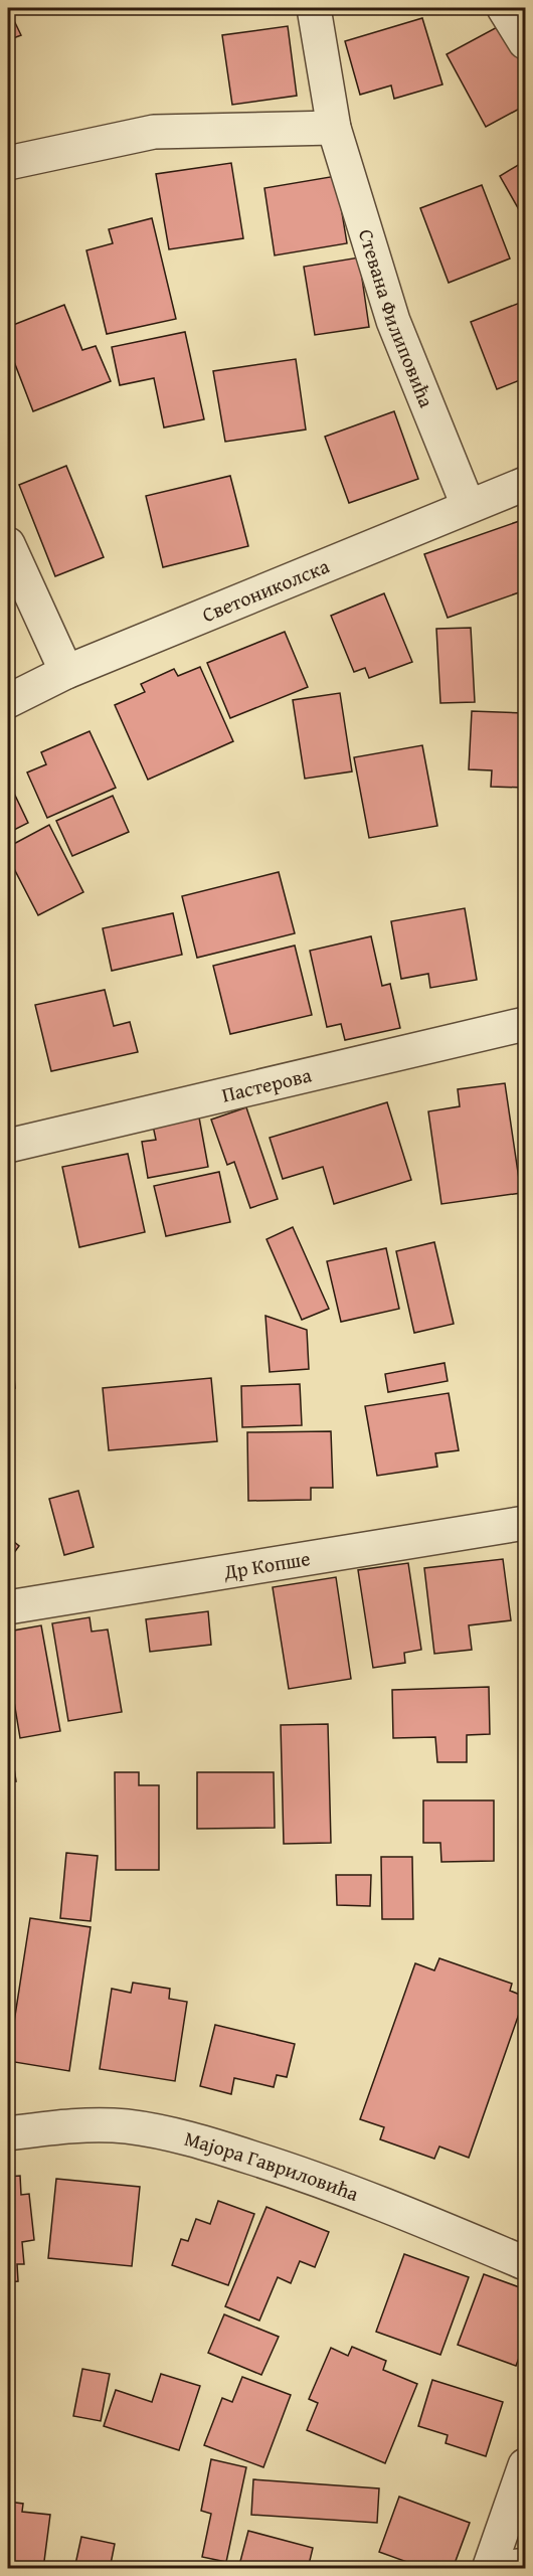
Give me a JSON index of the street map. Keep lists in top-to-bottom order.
{
  "streets": {
    "street": [
      "Стевана Филиповића",
      "Светониколска",
      "Пастерова",
      "Др Копше",
      "Мајора Гавриловића"
    ]
  },
  "crossings": [
    ["Стевана Филиповића", "Светониколска"]
  ]
}
